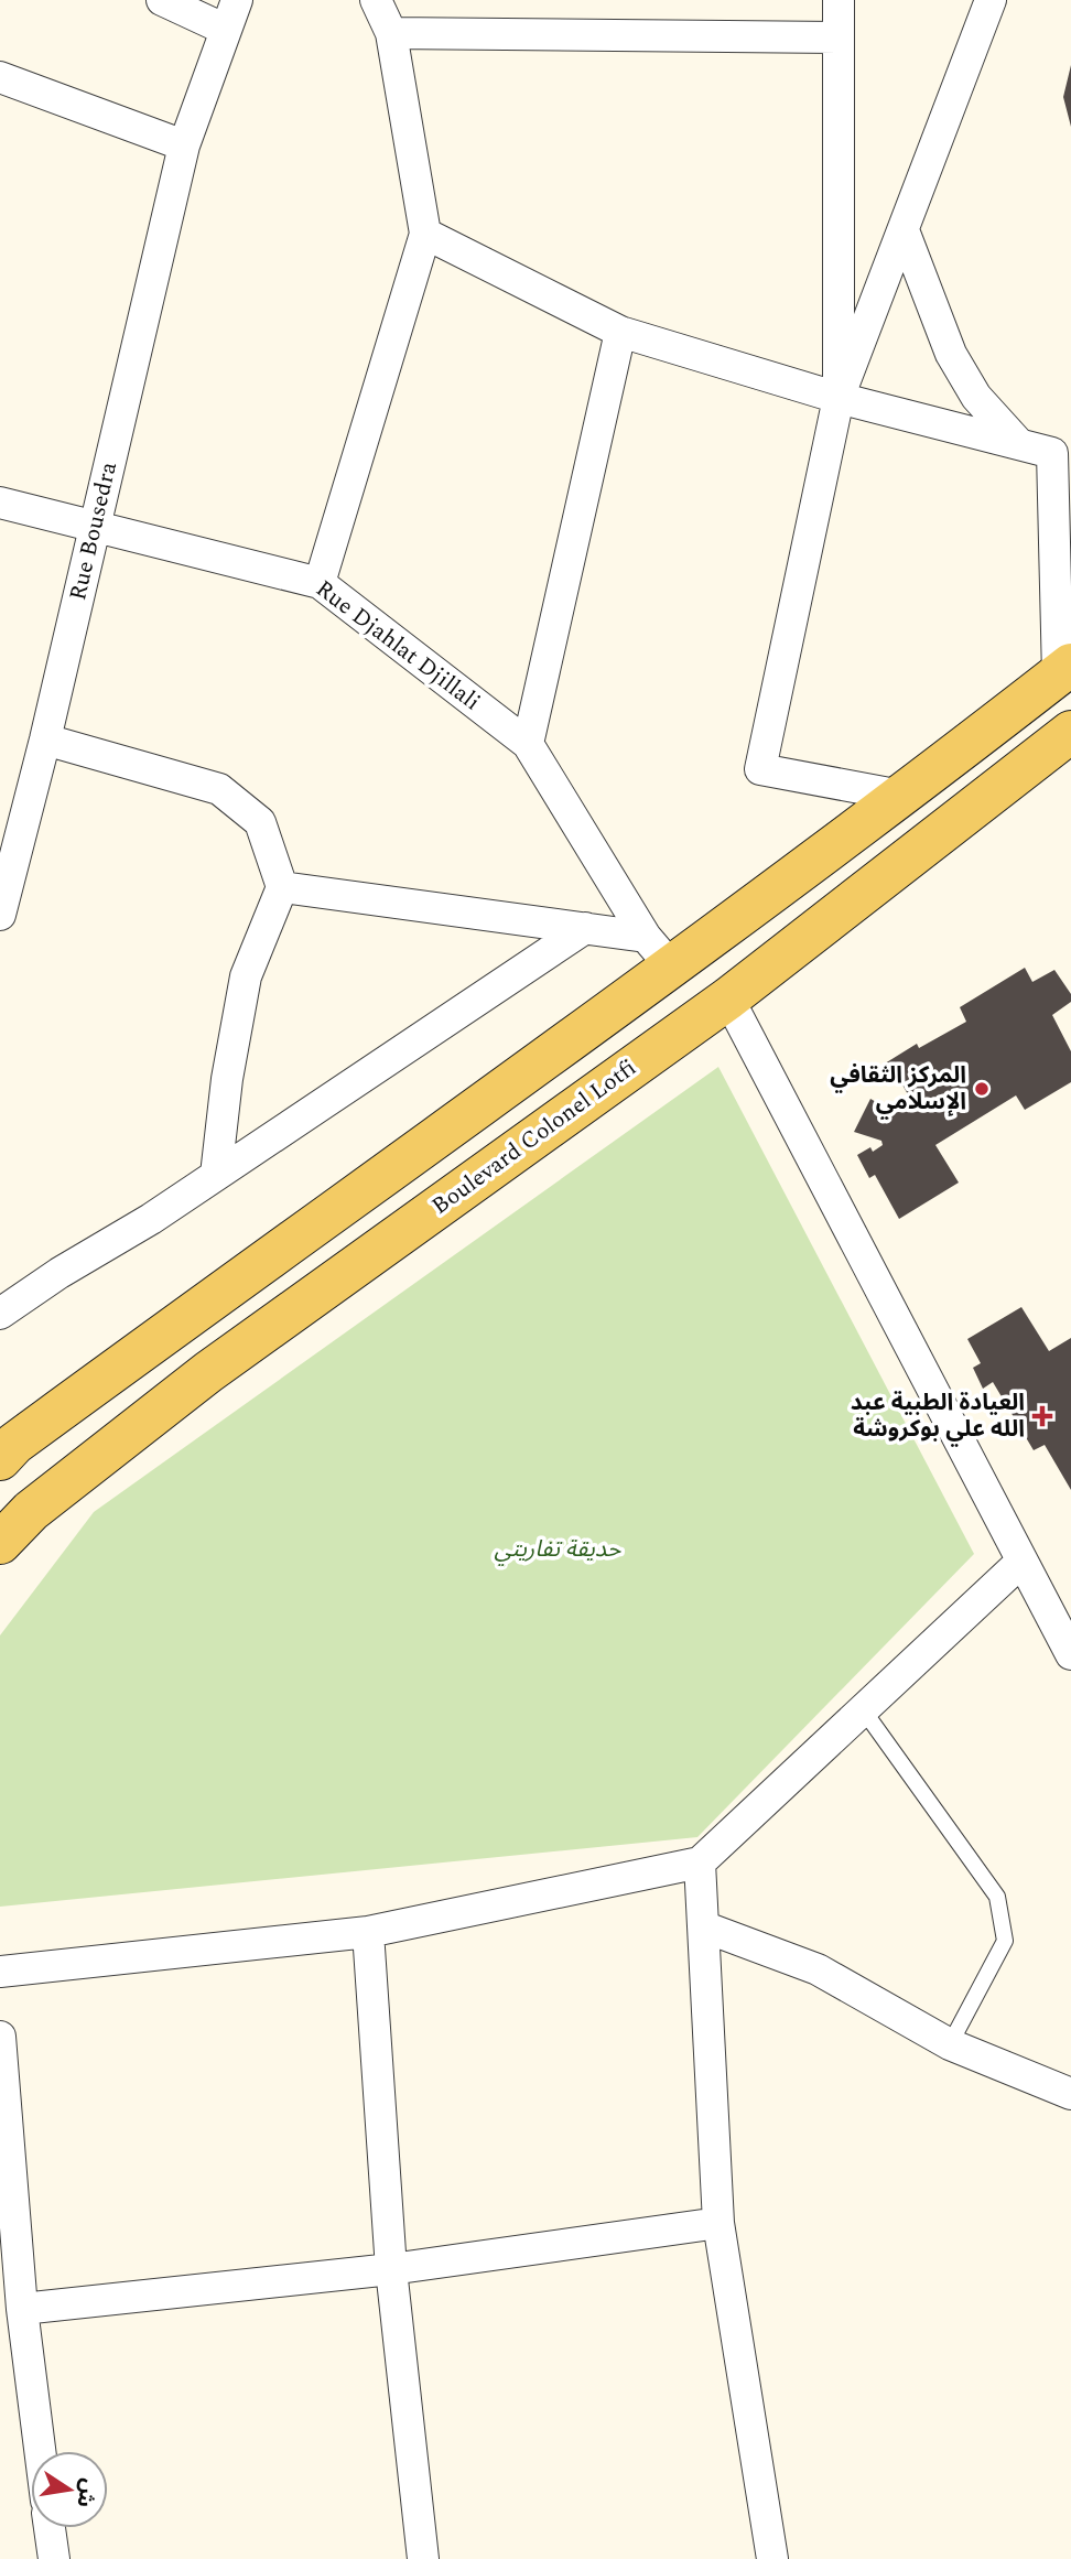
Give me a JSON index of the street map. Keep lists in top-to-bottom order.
{
  "streets": {
    "main road": ["Boulevard Colonel Lotfi"],
    "street": ["Rue Bousedra", "Rue Djahlat Djillali"]
  },
  "crossings": [
    ["Rue Bousedra", "Rue Djahlat Djillali"]
  ],
  "parks": ["حديقة تفاريتي"],
  "places": {
    "other": ["المركز الثقافي الإسلامي"],
    "health": ["العيادة الطبية عبد الله علي بوكروشة"]
  },
  "north": "right"
}
